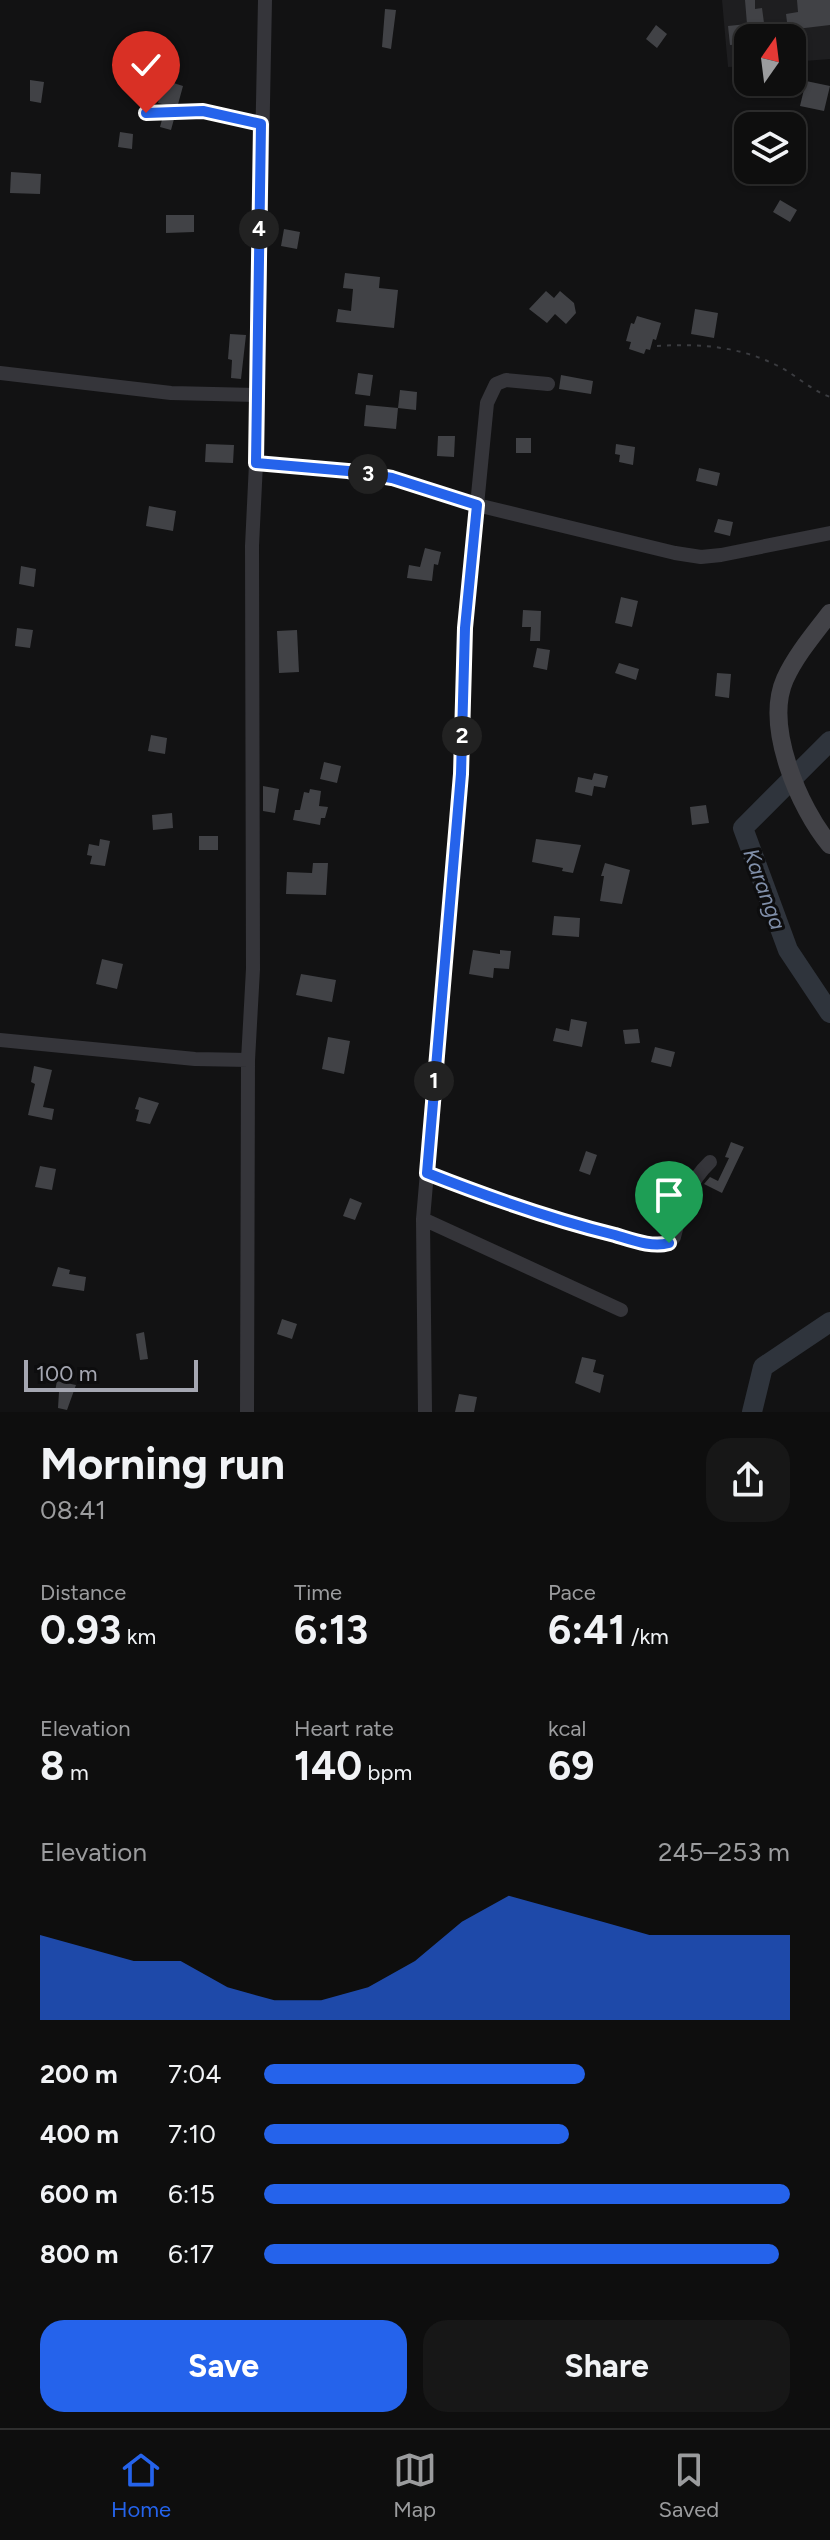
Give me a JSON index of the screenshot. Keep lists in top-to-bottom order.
{
  "water": ["Karanga"],
  "scale_bar": "100 m",
  "north": "top",
  "page": {
    "pins": [
      "4",
      "3",
      "2",
      "1"
    ],
    "scale": "100 m",
    "heading": ["Morning run", "08:41"],
    "stats": [
      ["Distance", "0.93 km"],
      ["Time", "6:13"],
      ["Pace", "6:41 /km"],
      ["Elevation", "8 m"],
      ["Heart rate", "140 bpm"],
      ["kcal", "69"]
    ],
    "chart": ["Elevation", "245–253 m"],
    "list": [
      {
        "name": "200 m",
        "note": "7:04"
      },
      {
        "name": "400 m",
        "note": "7:10"
      },
      {
        "name": "600 m",
        "note": "6:15"
      },
      {
        "name": "800 m",
        "note": "6:17"
      }
    ],
    "buttons": ["Save", "Share"],
    "tabs": ["Home", "Map", "Saved"]
  }
}
